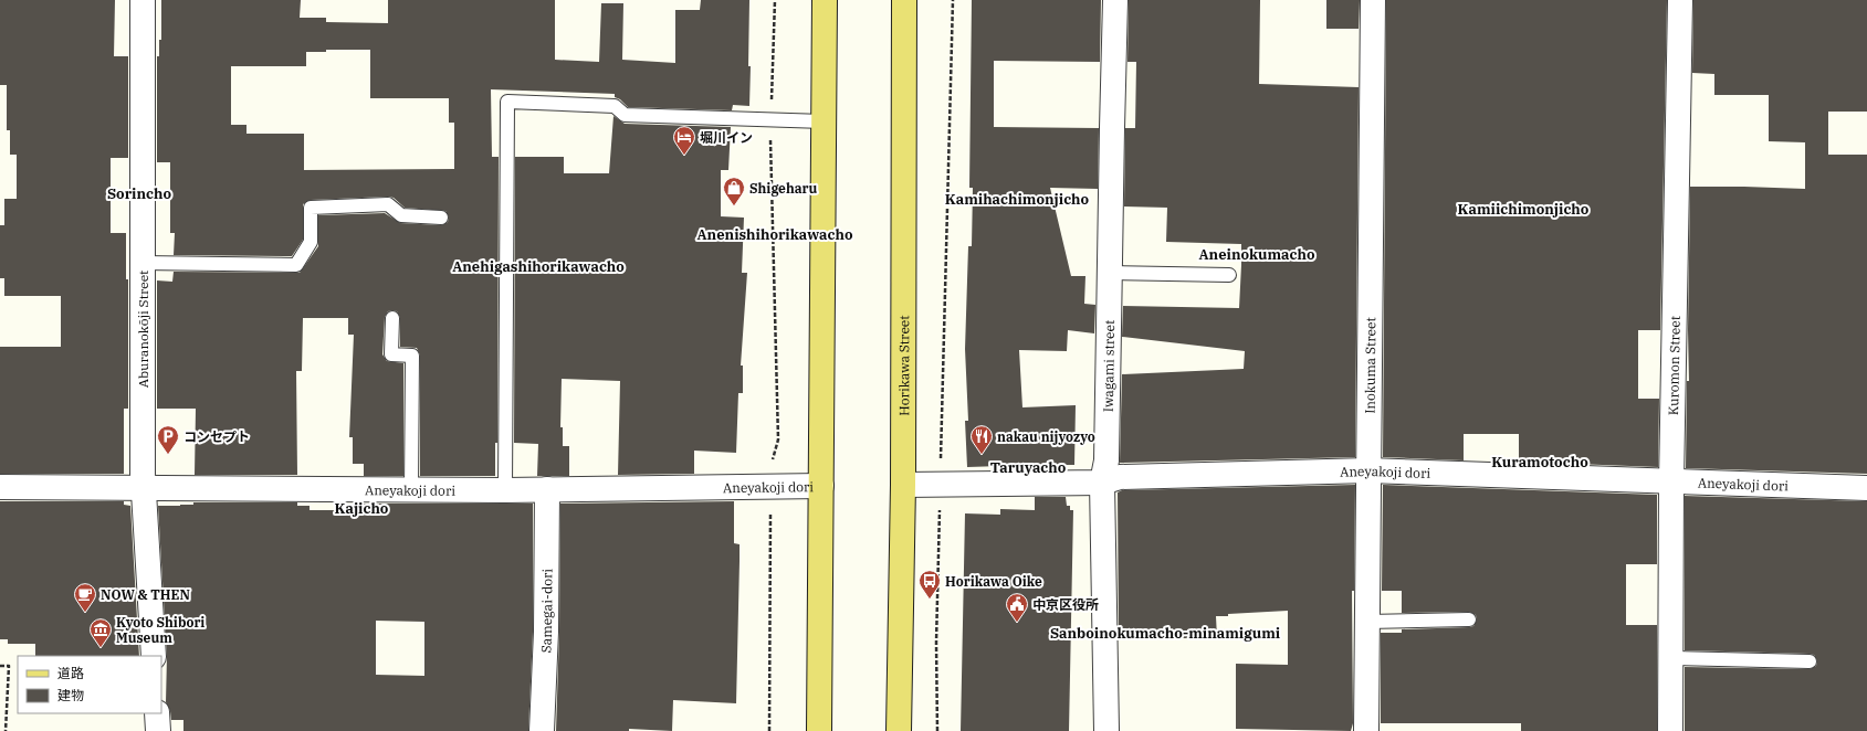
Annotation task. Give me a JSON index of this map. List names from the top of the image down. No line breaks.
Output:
{"streets":{"main road":["Horikawa Street"],"street":["Aburanokōji Street","Iwagami street","Inokuma Street","Kuromon Street","Aneyakoji dori","Samegai-dori"]},"crossings":[["Aburanokōji Street","Aneyakoji dori"],["Horikawa Street","Aneyakoji dori"],["Iwagami street","Aneyakoji dori"],["Inokuma Street","Aneyakoji dori"],["Kuromon Street","Aneyakoji dori"],["Aneyakoji dori","Samegai-dori"]],"districts":["Sorincho","Kamihachimonjicho","Kamiichimonjicho","Anenishihorikawacho","Aneinokumacho","Anehigashihorikawacho","Kuramotocho","Taruyacho","Kajicho","Sanboinokumacho-minamigumi"],"places":{"hotel":["堀川イン"],"shop":["Shigeharu"],"parking":["コンセプト"],"restaurant":["nakau nijyozyo"],"bus stop":["Horikawa Oike"],"cafe":["NOW & THEN"],"public building":["中京区役所"],"museum":["Kyoto Shibori Museum"]},"legend":["道路","建物"]}
